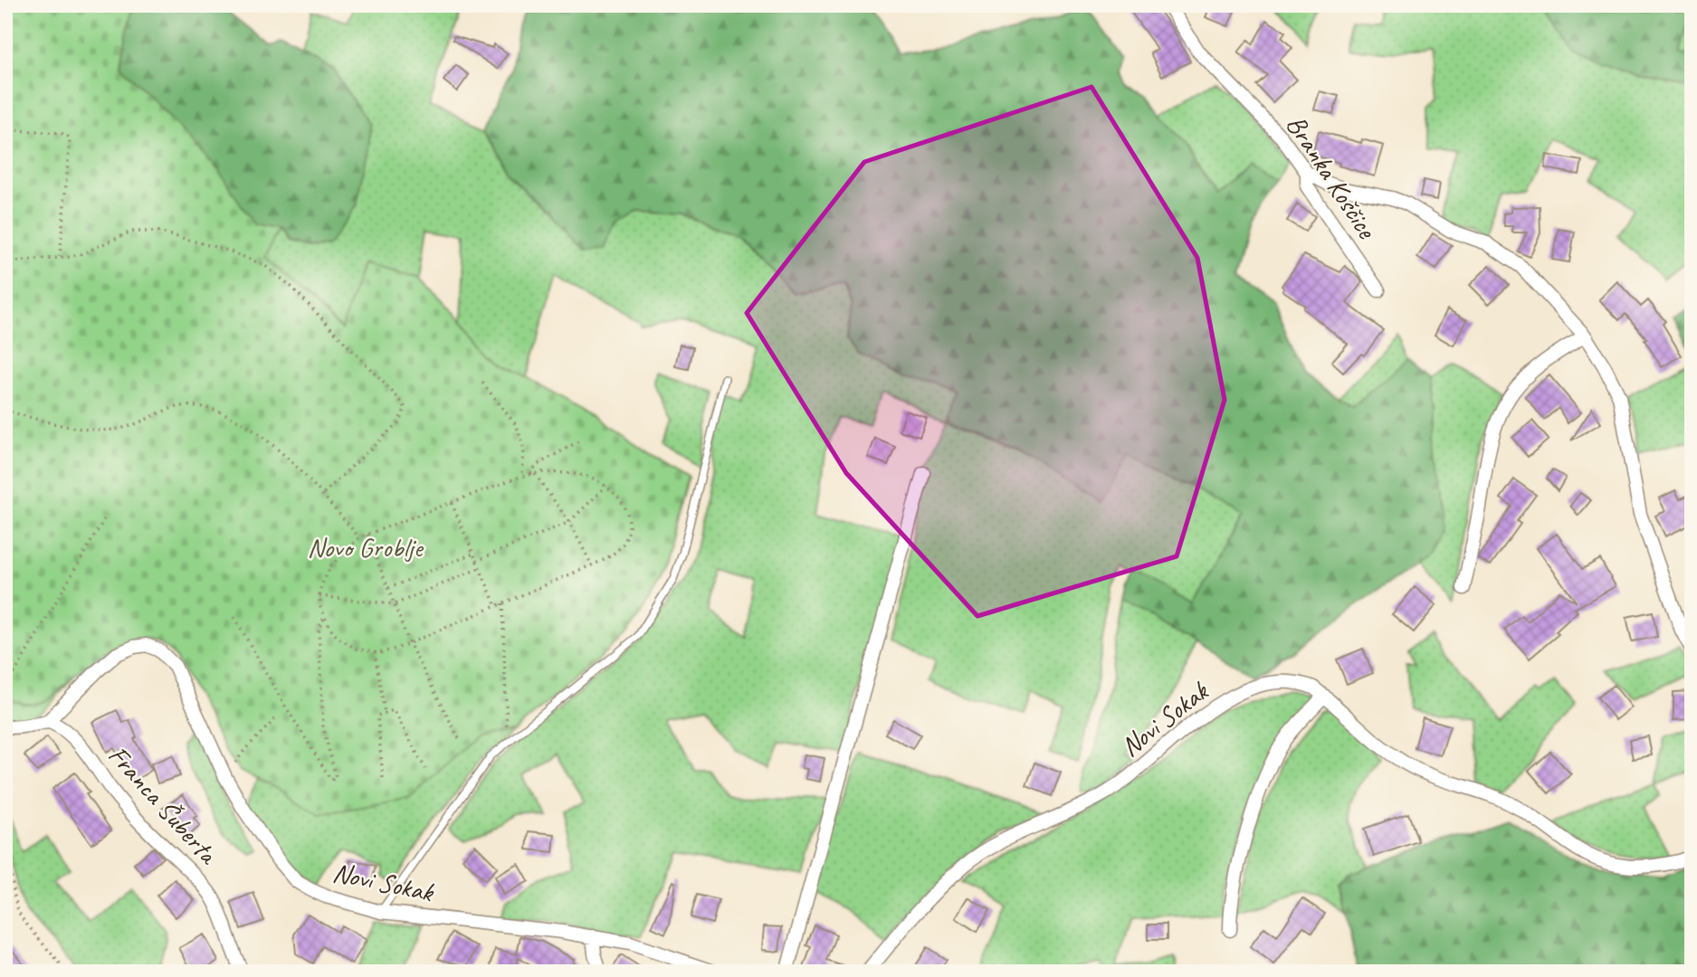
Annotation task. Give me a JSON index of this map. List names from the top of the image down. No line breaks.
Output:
{"streets":{"street":["Branka Koščice","Novi Sokak","Franca Šuberta"]},"crossings":[["Novi Sokak","Franca Šuberta"]],"parks":["Novo Groblje"]}
